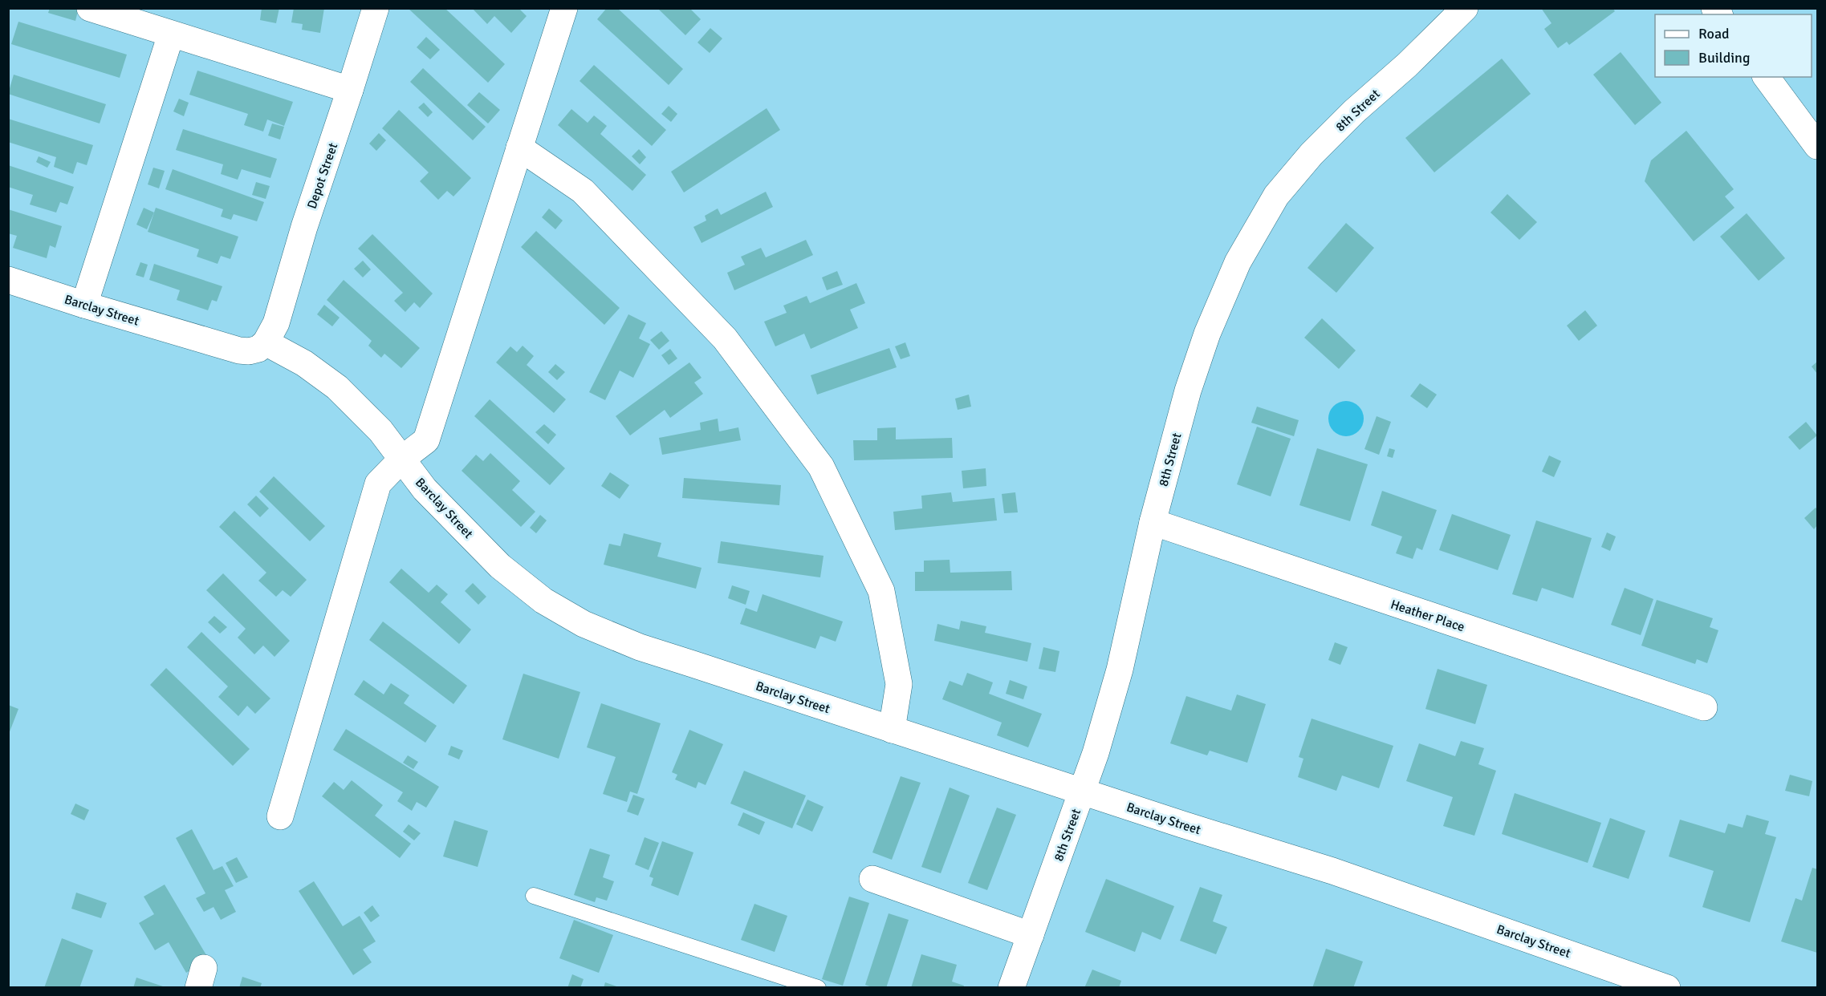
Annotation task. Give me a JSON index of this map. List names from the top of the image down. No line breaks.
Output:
{"streets":{"street":["8th Street","Depot Street","Barclay Street","Heather Place"]},"crossings":[["8th Street","Barclay Street"],["8th Street","Heather Place"],["Depot Street","Barclay Street"]],"legend":["Road","Building"]}
